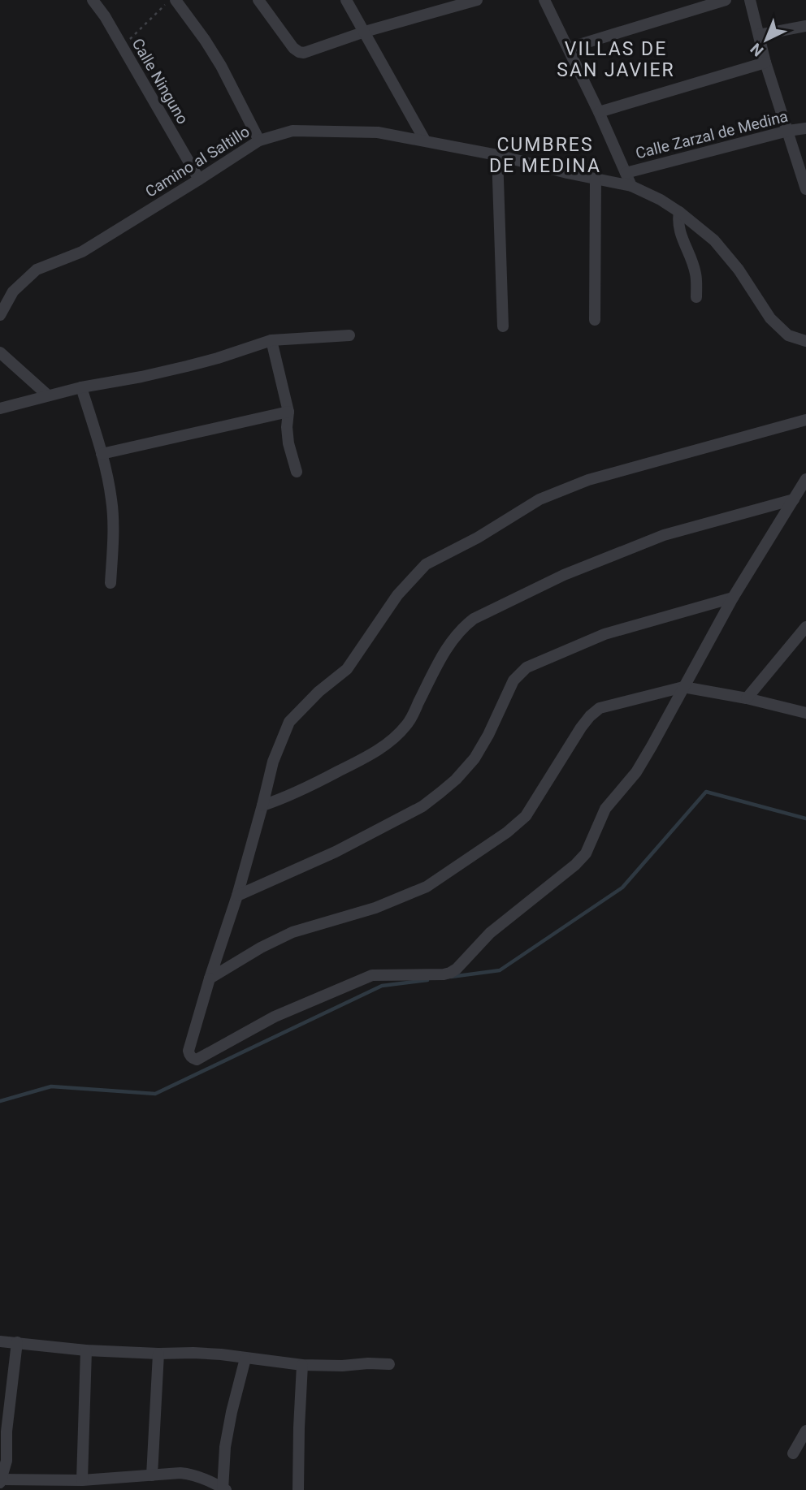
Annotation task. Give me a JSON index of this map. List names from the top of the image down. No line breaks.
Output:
{"streets":{"street":["Calle Ninguno","Calle Zarzal de Medina","Camino al Saltillo"]},"crossings":[["Calle Ninguno","Camino al Saltillo"]],"districts":["VILLAS DE SAN JAVIER","CUMBRES DE MEDINA"],"north":"bottom left"}
